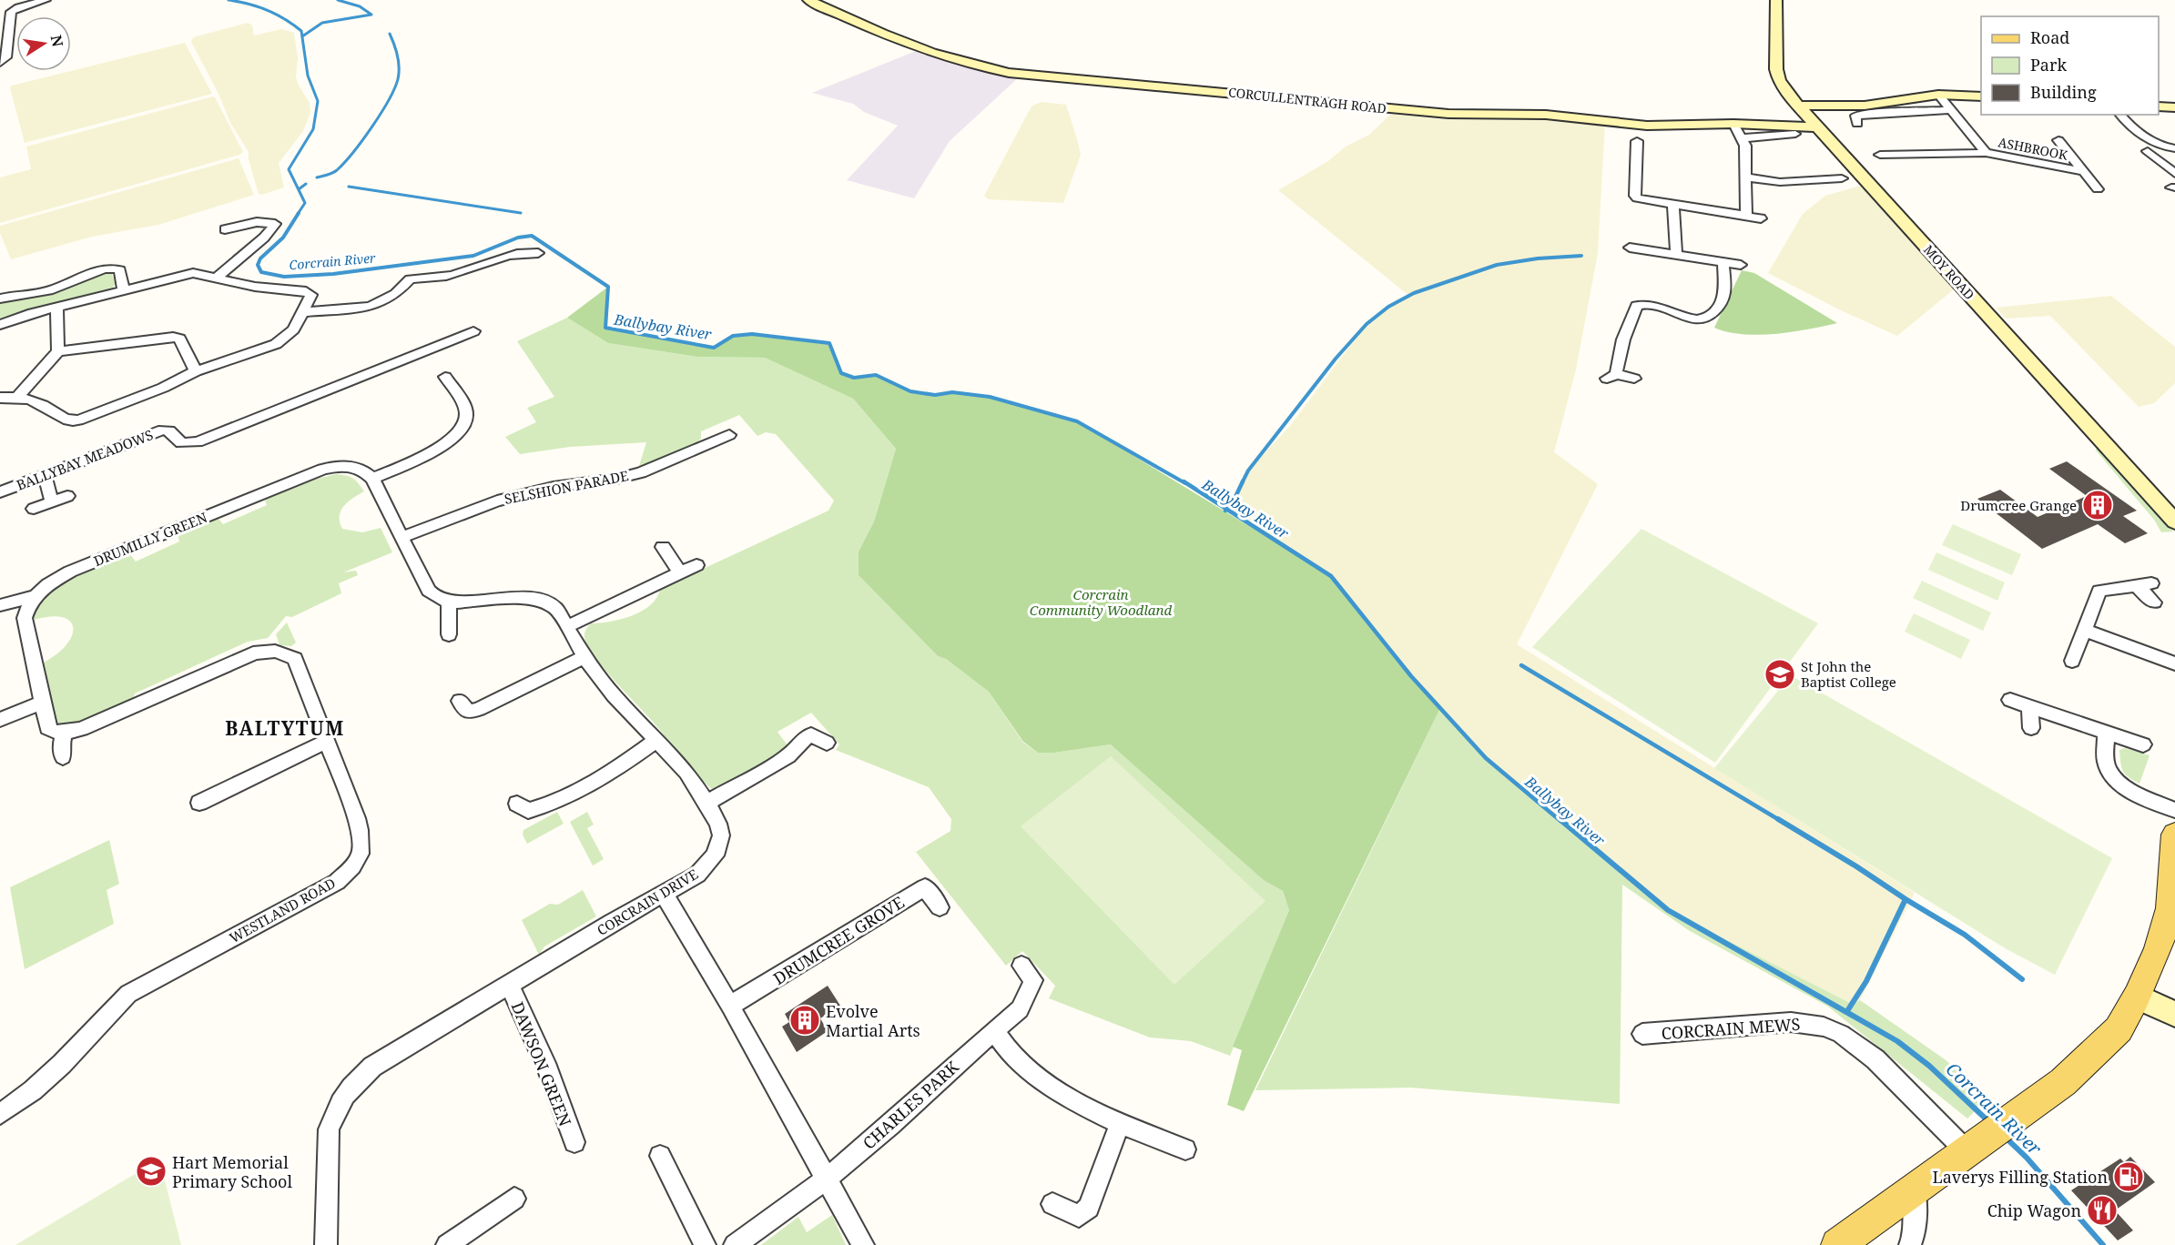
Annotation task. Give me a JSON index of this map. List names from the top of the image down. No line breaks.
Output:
{"streets":{"street":["CORCULLENTRAGH ROAD","ASHBROOK","MOY ROAD","BALLYBAY MEADOWS","SELSHION PARADE","DRUMILLY GREEN","CORCRAIN DRIVE","WESTLAND ROAD","DRUMCREE GROVE","CORCRAIN MEWS","DAWSON GREEN","CHARLES PARK"]},"crossings":[["CORCULLENTRAGH ROAD","MOY ROAD"],["CORCRAIN DRIVE","DAWSON GREEN"]],"districts":["BALTYTUM"],"water":["Corcrain River","Ballybay River"],"parks":["Corcrain Community Woodland"],"places":{"building":["Drumcree Grange","Evolve Martial Arts"],"school or university":["St John the Baptist College","Hart Memorial Primary School"],"fuel station":["Laverys Filling Station"],"restaurant":["Chip Wagon"]},"legend":["Road","Park","Building"],"north":"right"}
